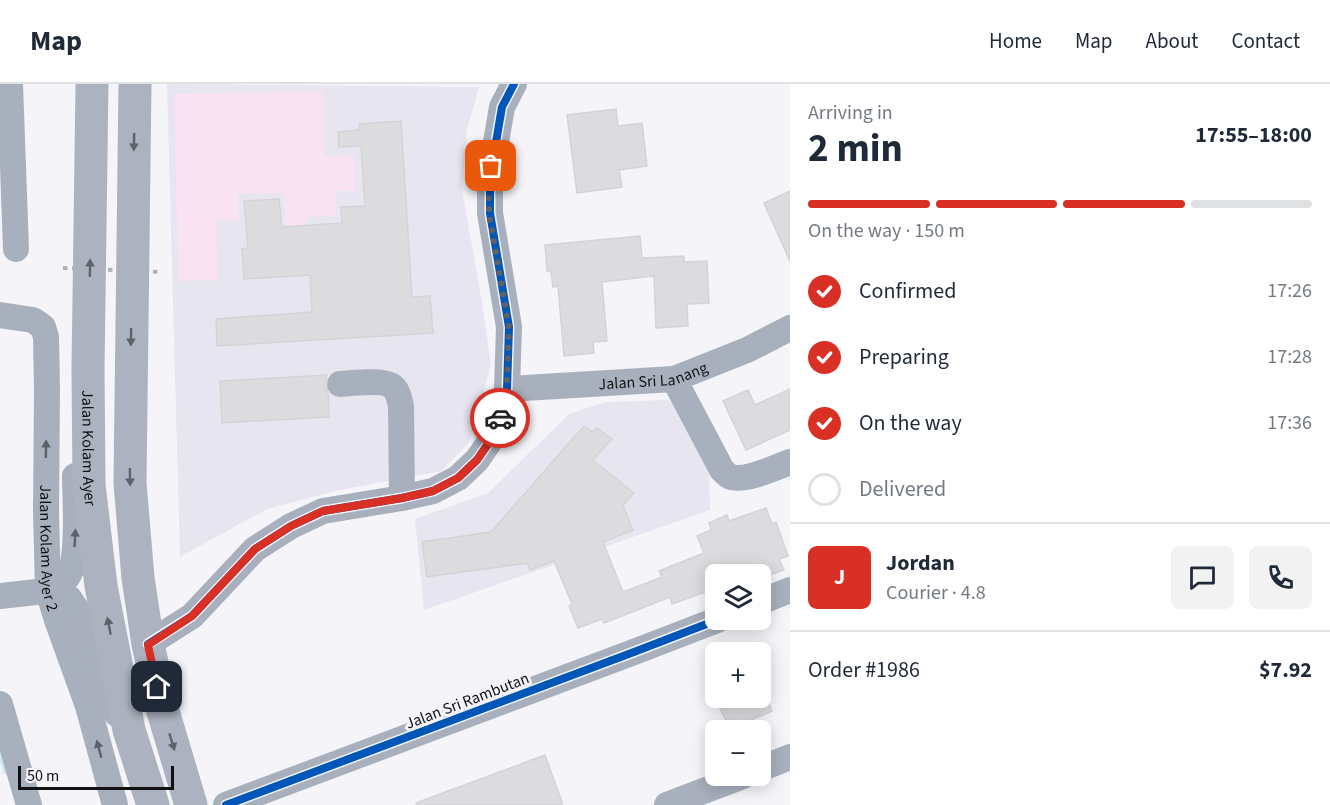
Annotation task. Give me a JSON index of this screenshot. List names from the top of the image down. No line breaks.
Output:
{"streets":{"main road":["Jalan Kolam Ayer"],"street":["Jalan Sri Lanang","Jalan Kolam Ayer 2","Jalan Sri Rambutan"]},"scale_bar":"50 m","page":{"header":"Map","nav":["Home","Map","About","Contact"],"heading":["2 min","Arriving in","17:55–18:00"],"panel":["Jordan","Courier · 4.8","Order #1986","$7.92"],"bar":"On the way · 150 m","list":[["Confirmed","17:26"],["Preparing","17:28"],["On the way","17:36"],"Delivered"],"round":"J","map_buttons":["+","−"],"scale":"50 m"}}
